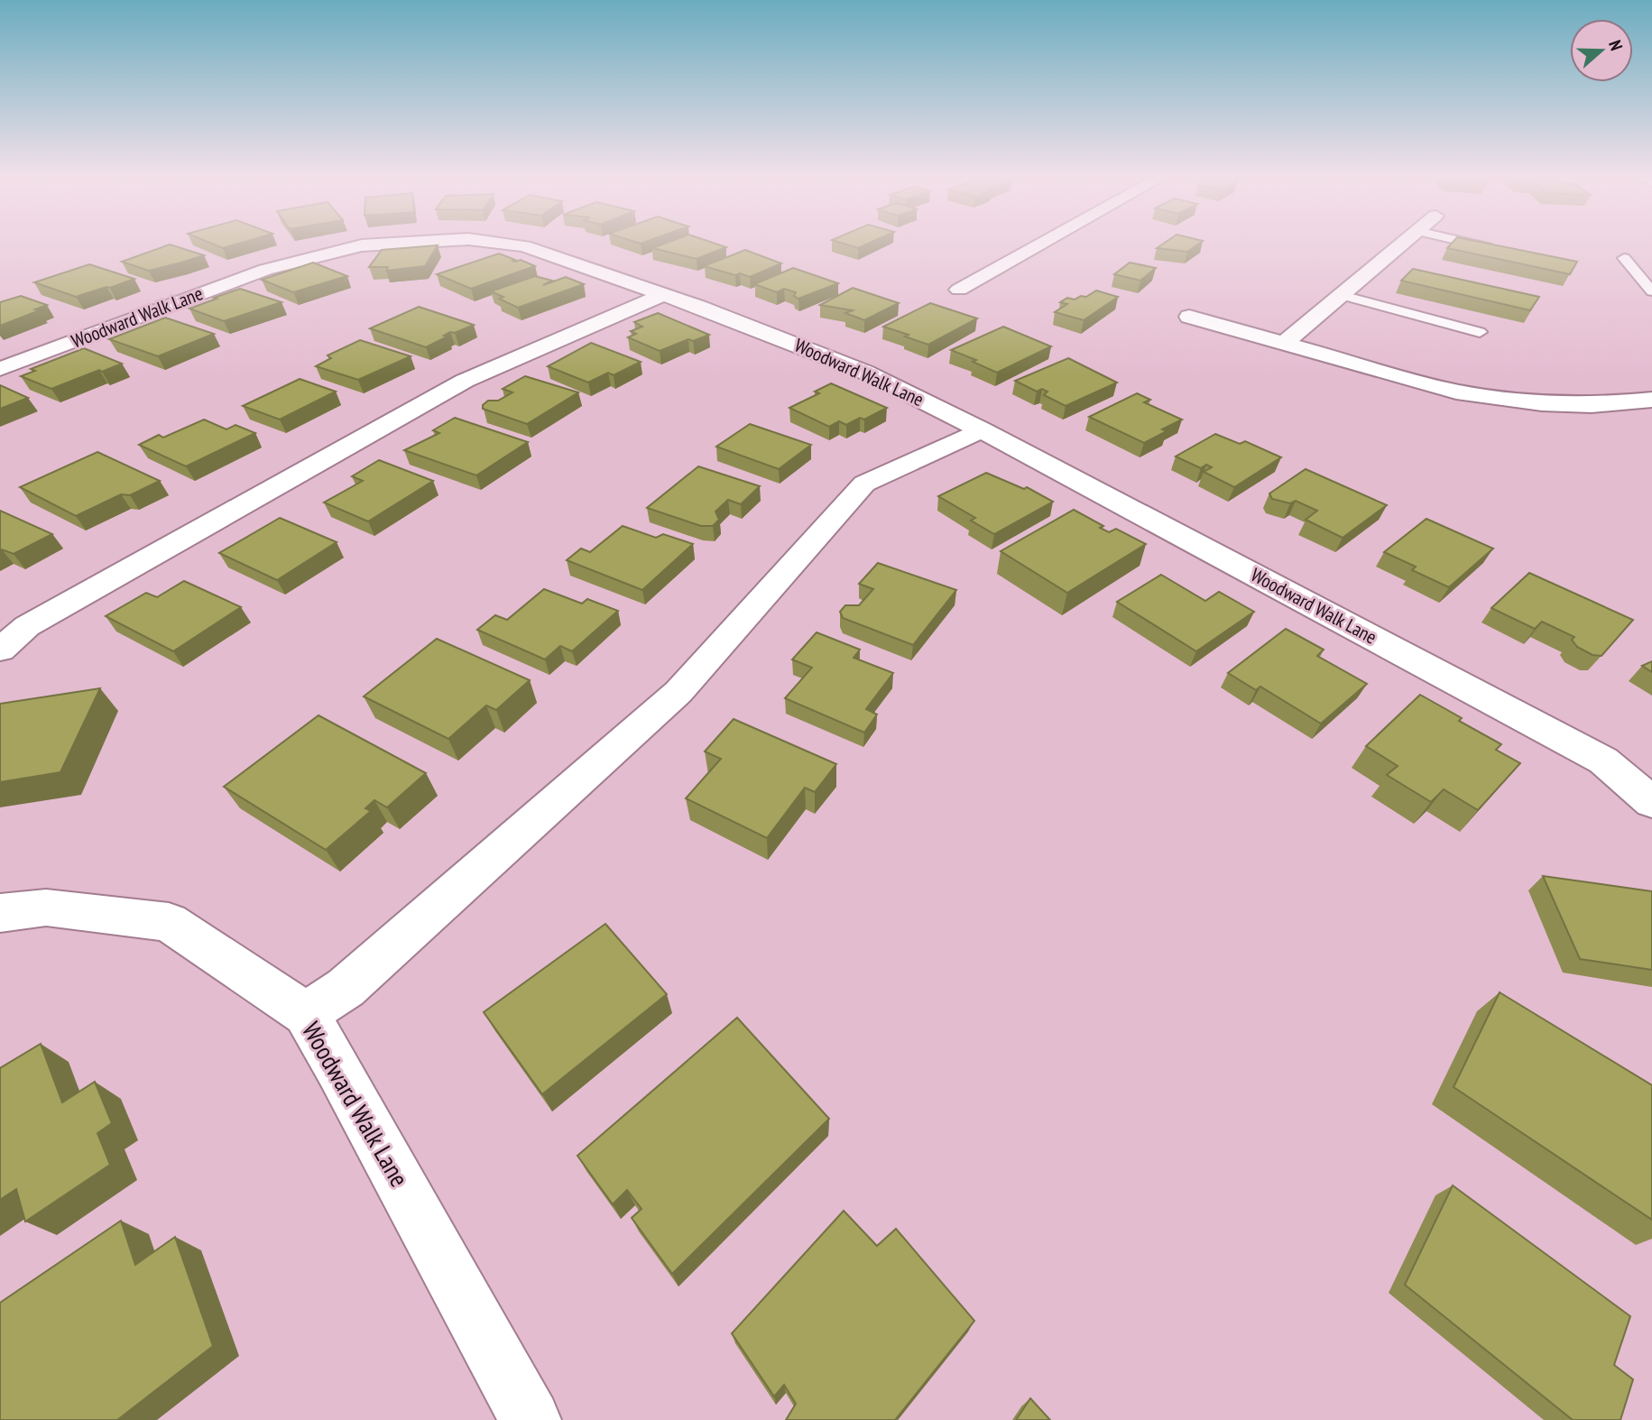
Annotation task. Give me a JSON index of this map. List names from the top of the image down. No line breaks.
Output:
{"streets":{"street":["Woodward Walk Lane"]},"north":"right"}
